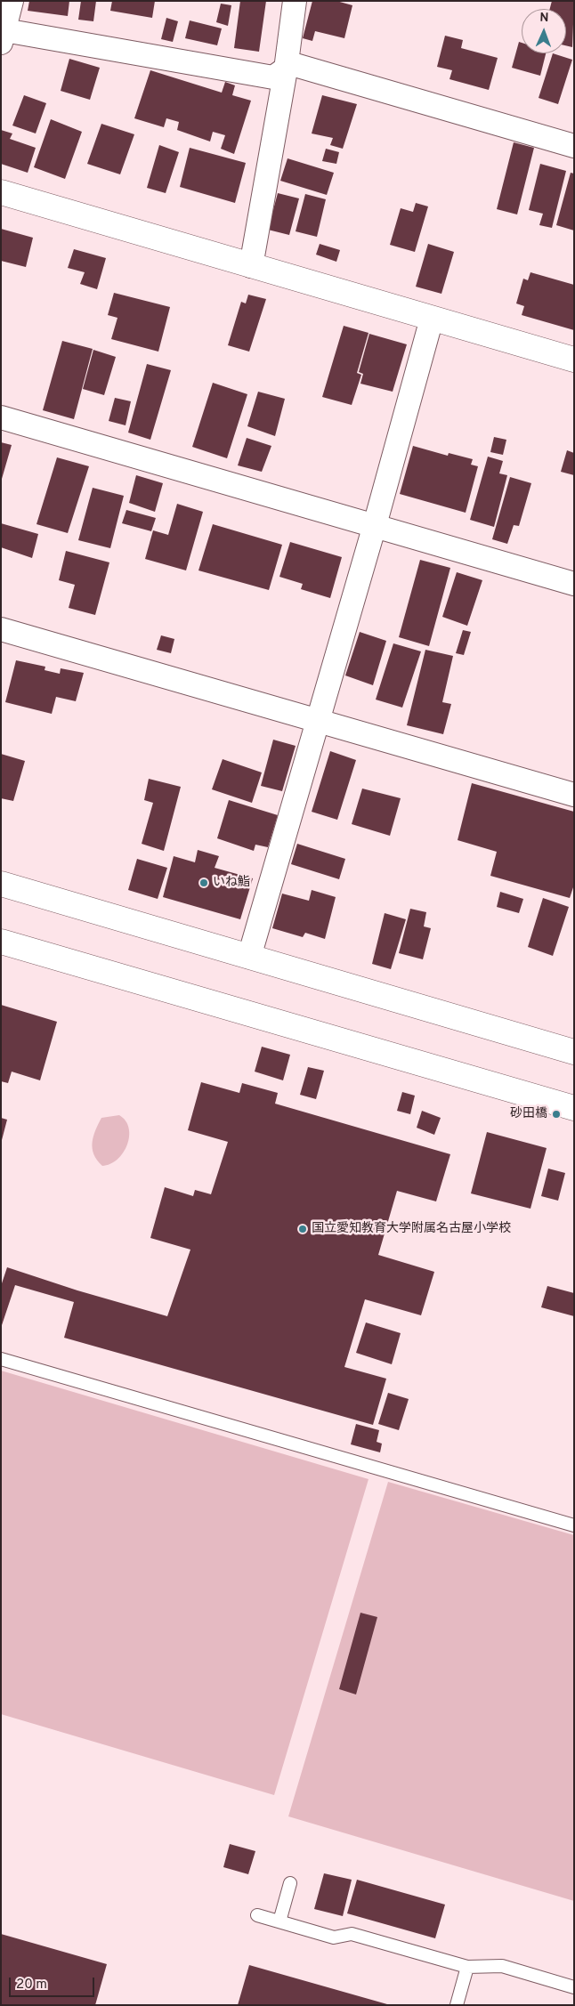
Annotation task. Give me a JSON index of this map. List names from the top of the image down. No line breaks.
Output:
{"places":["いね鮨","砂田橋","国立愛知教育大学附属名古屋小学校"],"scale_bar":"20 m","north":"top"}
